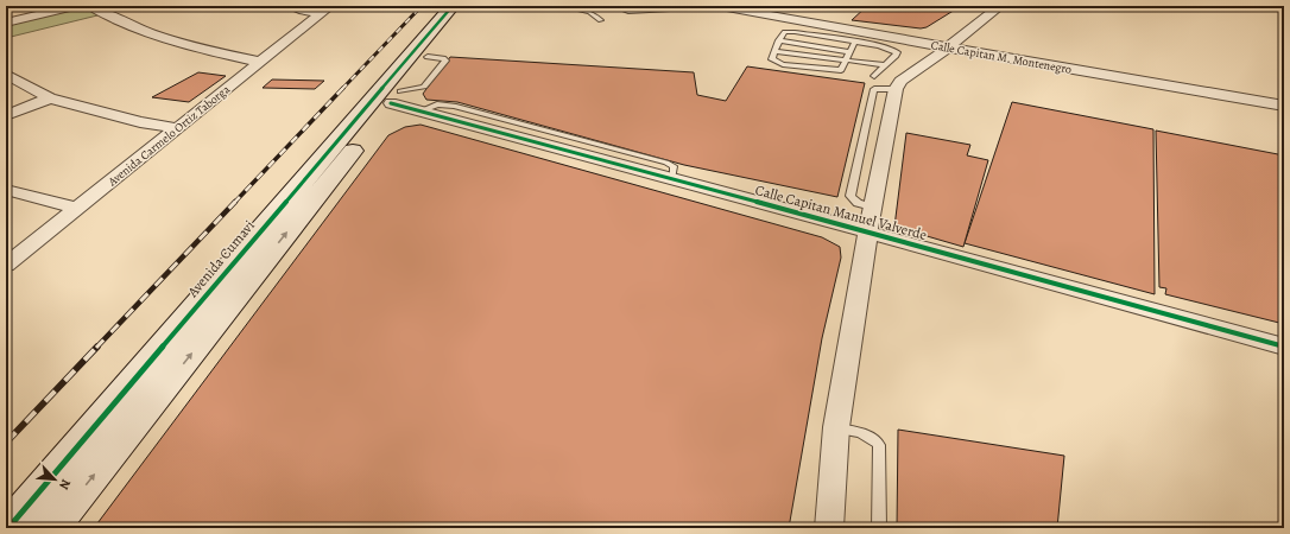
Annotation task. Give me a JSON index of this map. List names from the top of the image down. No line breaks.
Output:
{"streets":{"street":["Calle Capitan M. Montenegro","Avenida Carmelo Ortiz Taborga","Calle Capitan Manuel Valverde","Avenida Cumavi"]},"crossings":[["Calle Capitan Manuel Valverde","Avenida Cumavi"]],"north":"bottom right"}
